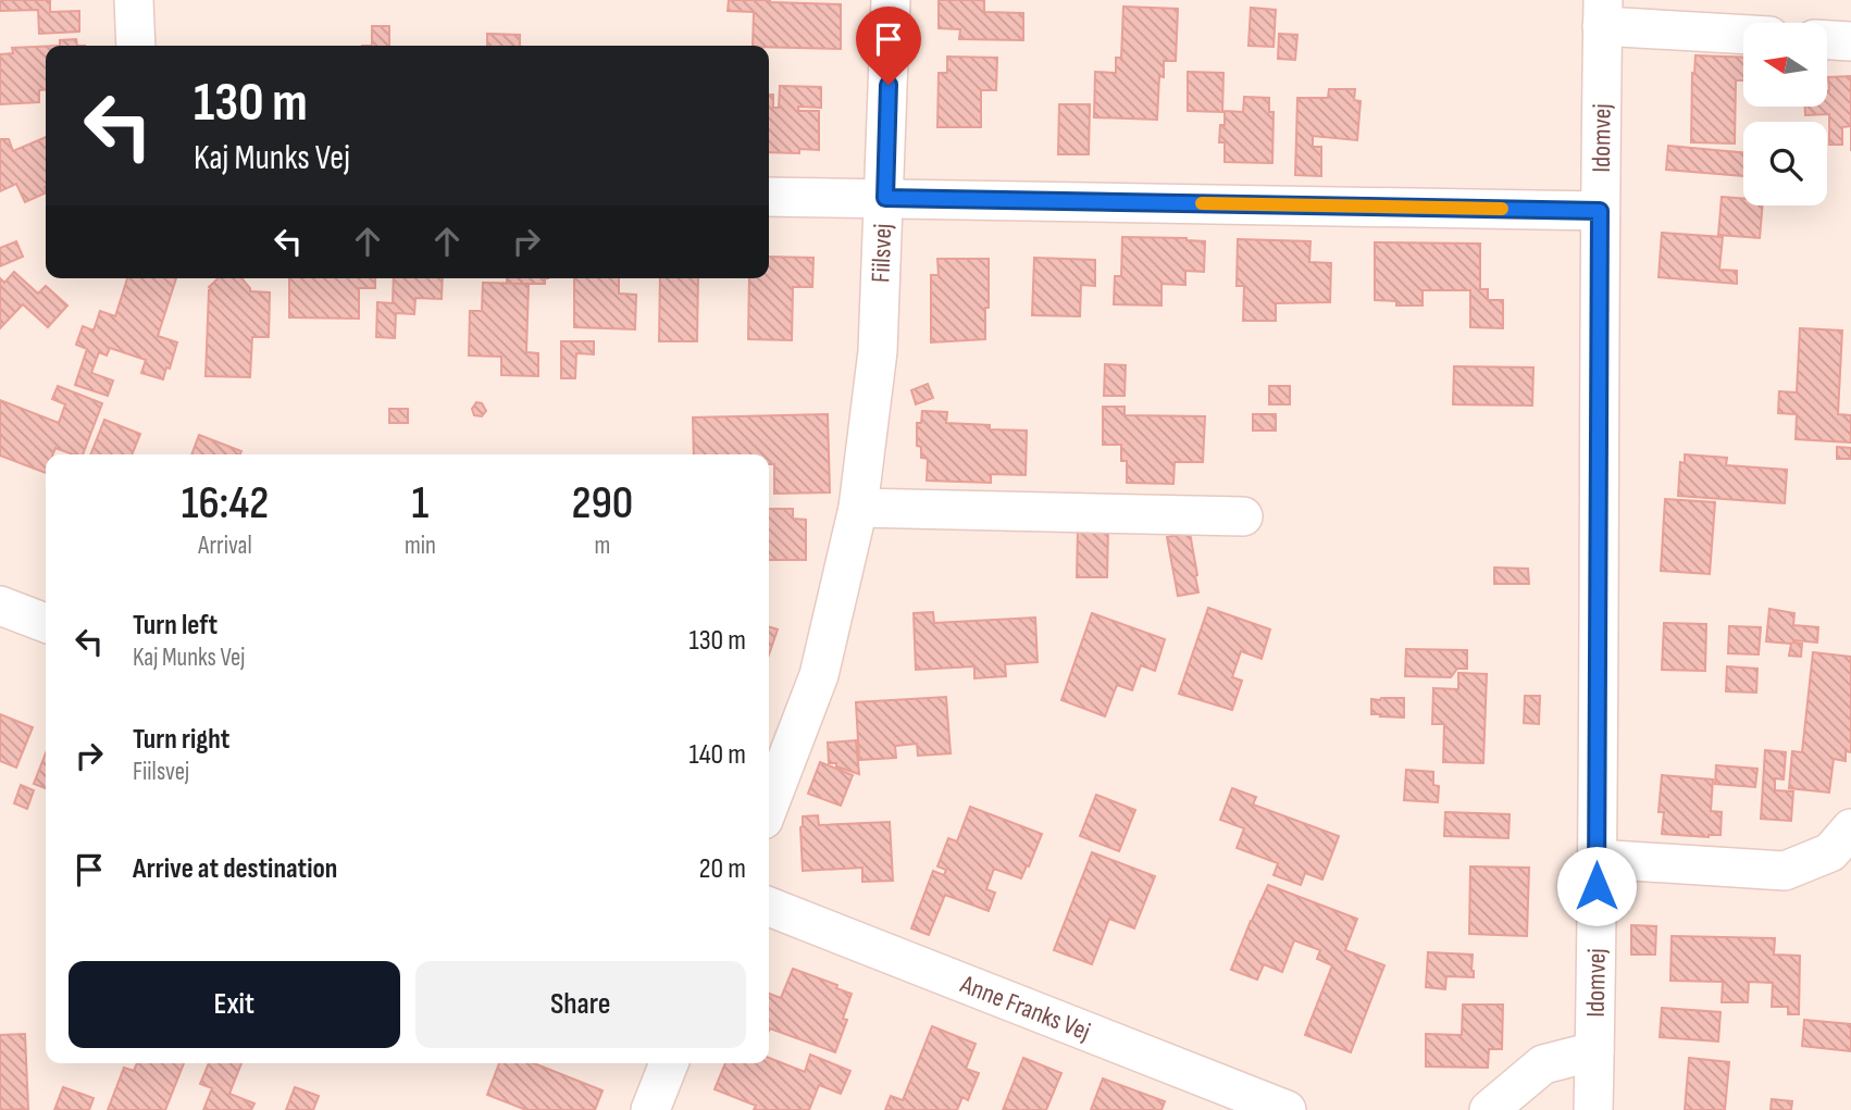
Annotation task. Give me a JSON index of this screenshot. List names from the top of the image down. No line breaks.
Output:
{"streets":{"street":["Idomvej","Fiilsvej","Anne Franks Vej"]},"north":"left","page":{"turn":["130 m","Kaj Munks Vej"],"eta":["16:42","Arrival","1","min","290","m"],"list":[{"name":"Turn left","note":"Kaj Munks Vej","value":"130 m"},{"name":"Turn right","note":"Fiilsvej","value":"140 m"},{"name":"Arrive at destination","value":"20 m"}],"buttons":["Exit","Share"]}}
